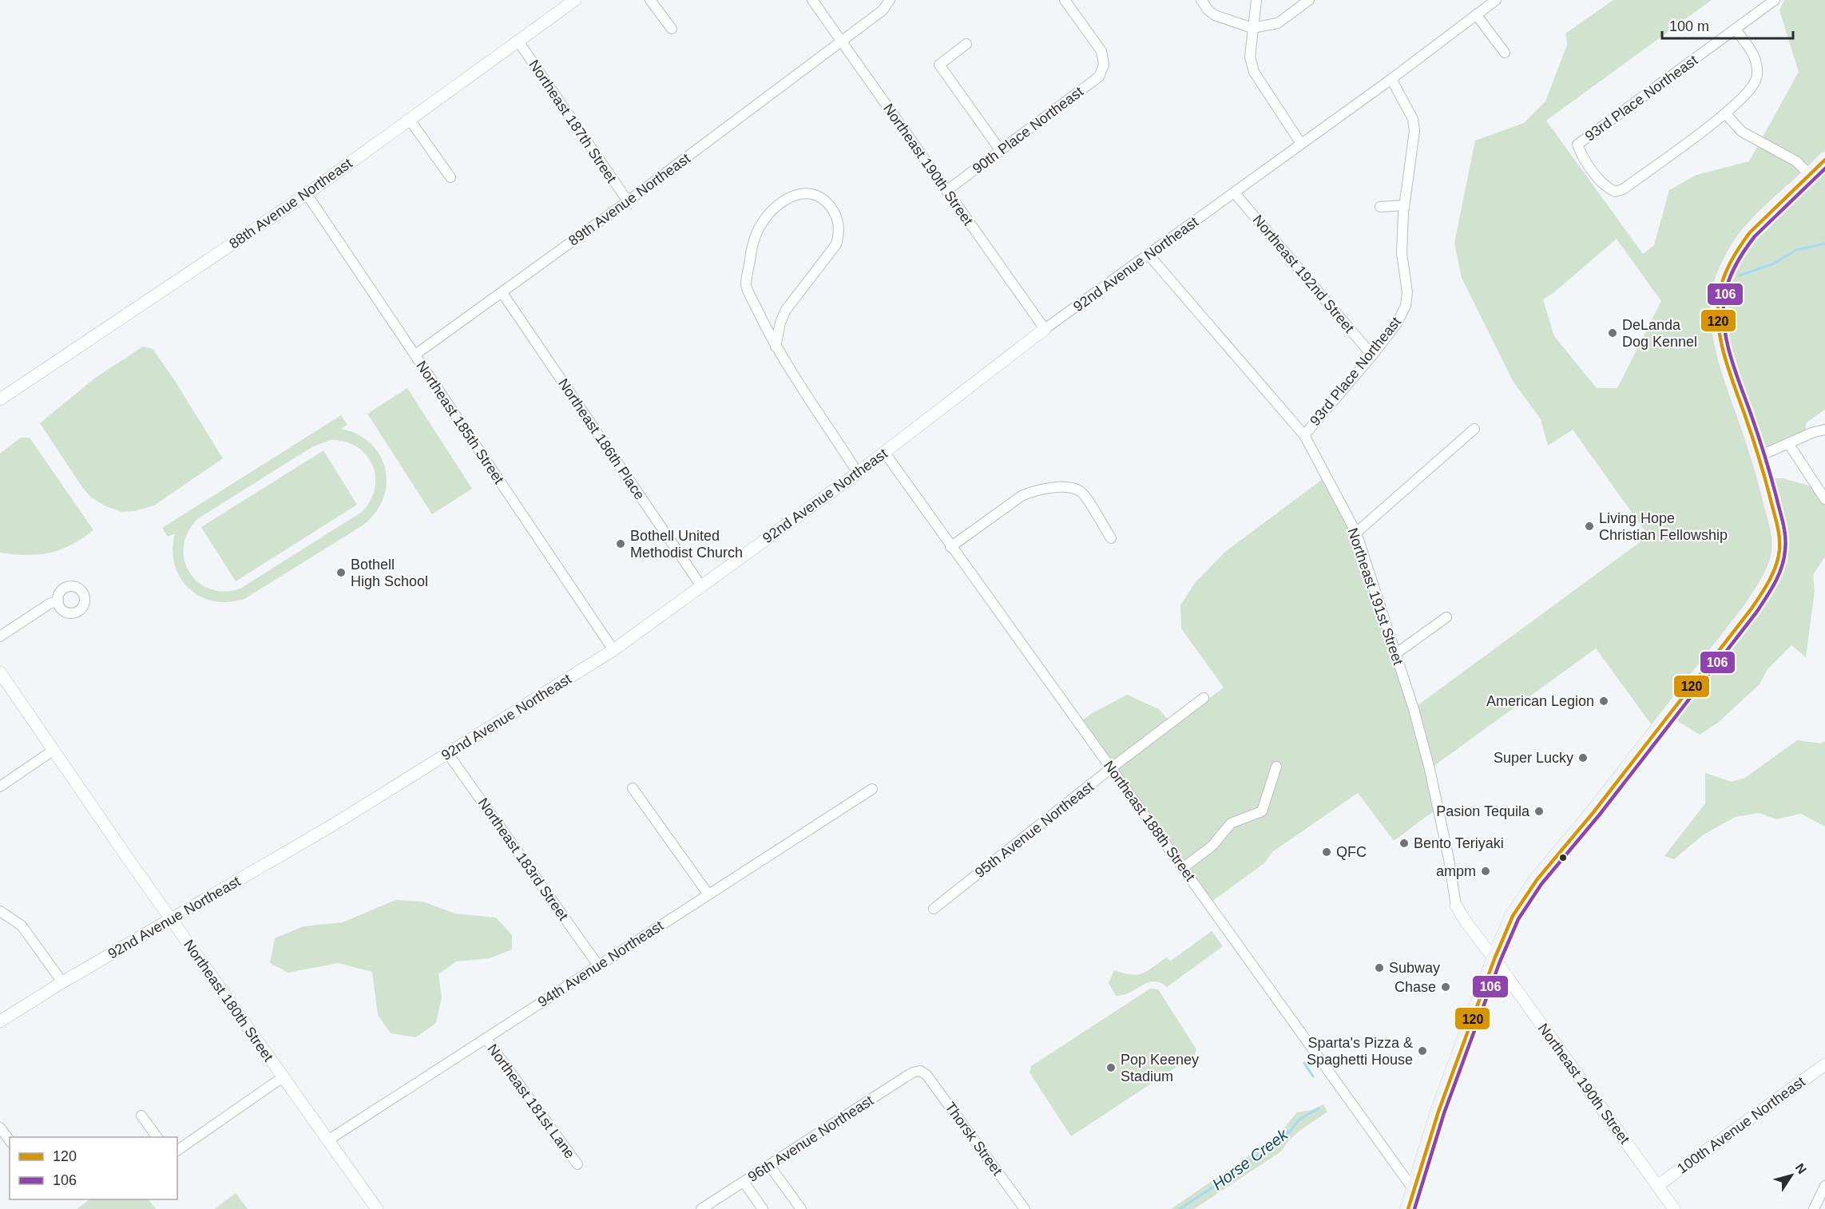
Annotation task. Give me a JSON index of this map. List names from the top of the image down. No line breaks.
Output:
{"streets":{"street":["93rd Place Northeast","Northeast 187th Street","90th Place Northeast","Northeast 190th Street","89th Avenue Northeast","88th Avenue Northeast","92nd Avenue Northeast","Northeast 192nd Street","Northeast 185th Street","Northeast 186th Place","Northeast 191st Street","Northeast 188th Street","95th Avenue Northeast","Northeast 183rd Street","94th Avenue Northeast","Northeast 180th Street","Northeast 181st Lane","100th Avenue Northeast","96th Avenue Northeast","Thorsk Street"]},"crossings":[["93rd Place Northeast","Northeast 192nd Street"],["93rd Place Northeast","Northeast 191st Street"],["Northeast 187th Street","89th Avenue Northeast"],["Northeast 187th Street","88th Avenue Northeast"],["90th Place Northeast","Northeast 190th Street"],["Northeast 190th Street","89th Avenue Northeast"],["Northeast 190th Street","92nd Avenue Northeast"],["Northeast 190th Street","Northeast 191st Street"],["Northeast 190th Street","100th Avenue Northeast"],["89th Avenue Northeast","Northeast 185th Street"],["89th Avenue Northeast","Northeast 186th Place"],["88th Avenue Northeast","Northeast 185th Street"],["92nd Avenue Northeast","Northeast 192nd Street"],["92nd Avenue Northeast","Northeast 185th Street"],["92nd Avenue Northeast","Northeast 186th Place"],["92nd Avenue Northeast","Northeast 191st Street"],["92nd Avenue Northeast","Northeast 188th Street"],["92nd Avenue Northeast","Northeast 183rd Street"],["92nd Avenue Northeast","Northeast 180th Street"],["Northeast 188th Street","95th Avenue Northeast"],["Northeast 183rd Street","94th Avenue Northeast"],["94th Avenue Northeast","Northeast 180th Street"],["94th Avenue Northeast","Northeast 181st Lane"],["96th Avenue Northeast","Thorsk Street"]],"water":["Horse Creek"],"places":["DeLanda Dog Kennel","Living Hope Christian Fellowship","Bothell United Methodist Church","Bothell High School","American Legion","Super Lucky","Pasion Tequila","Bento Teriyaki","QFC","ampm","Subway","Chase","Sparta's Pizza & Spaghetti House","Pop Keeney Stadium"],"lines":["transit line 120","transit line 106"],"legend":["120","106"],"scale_bar":"100 m","north":"top right"}
